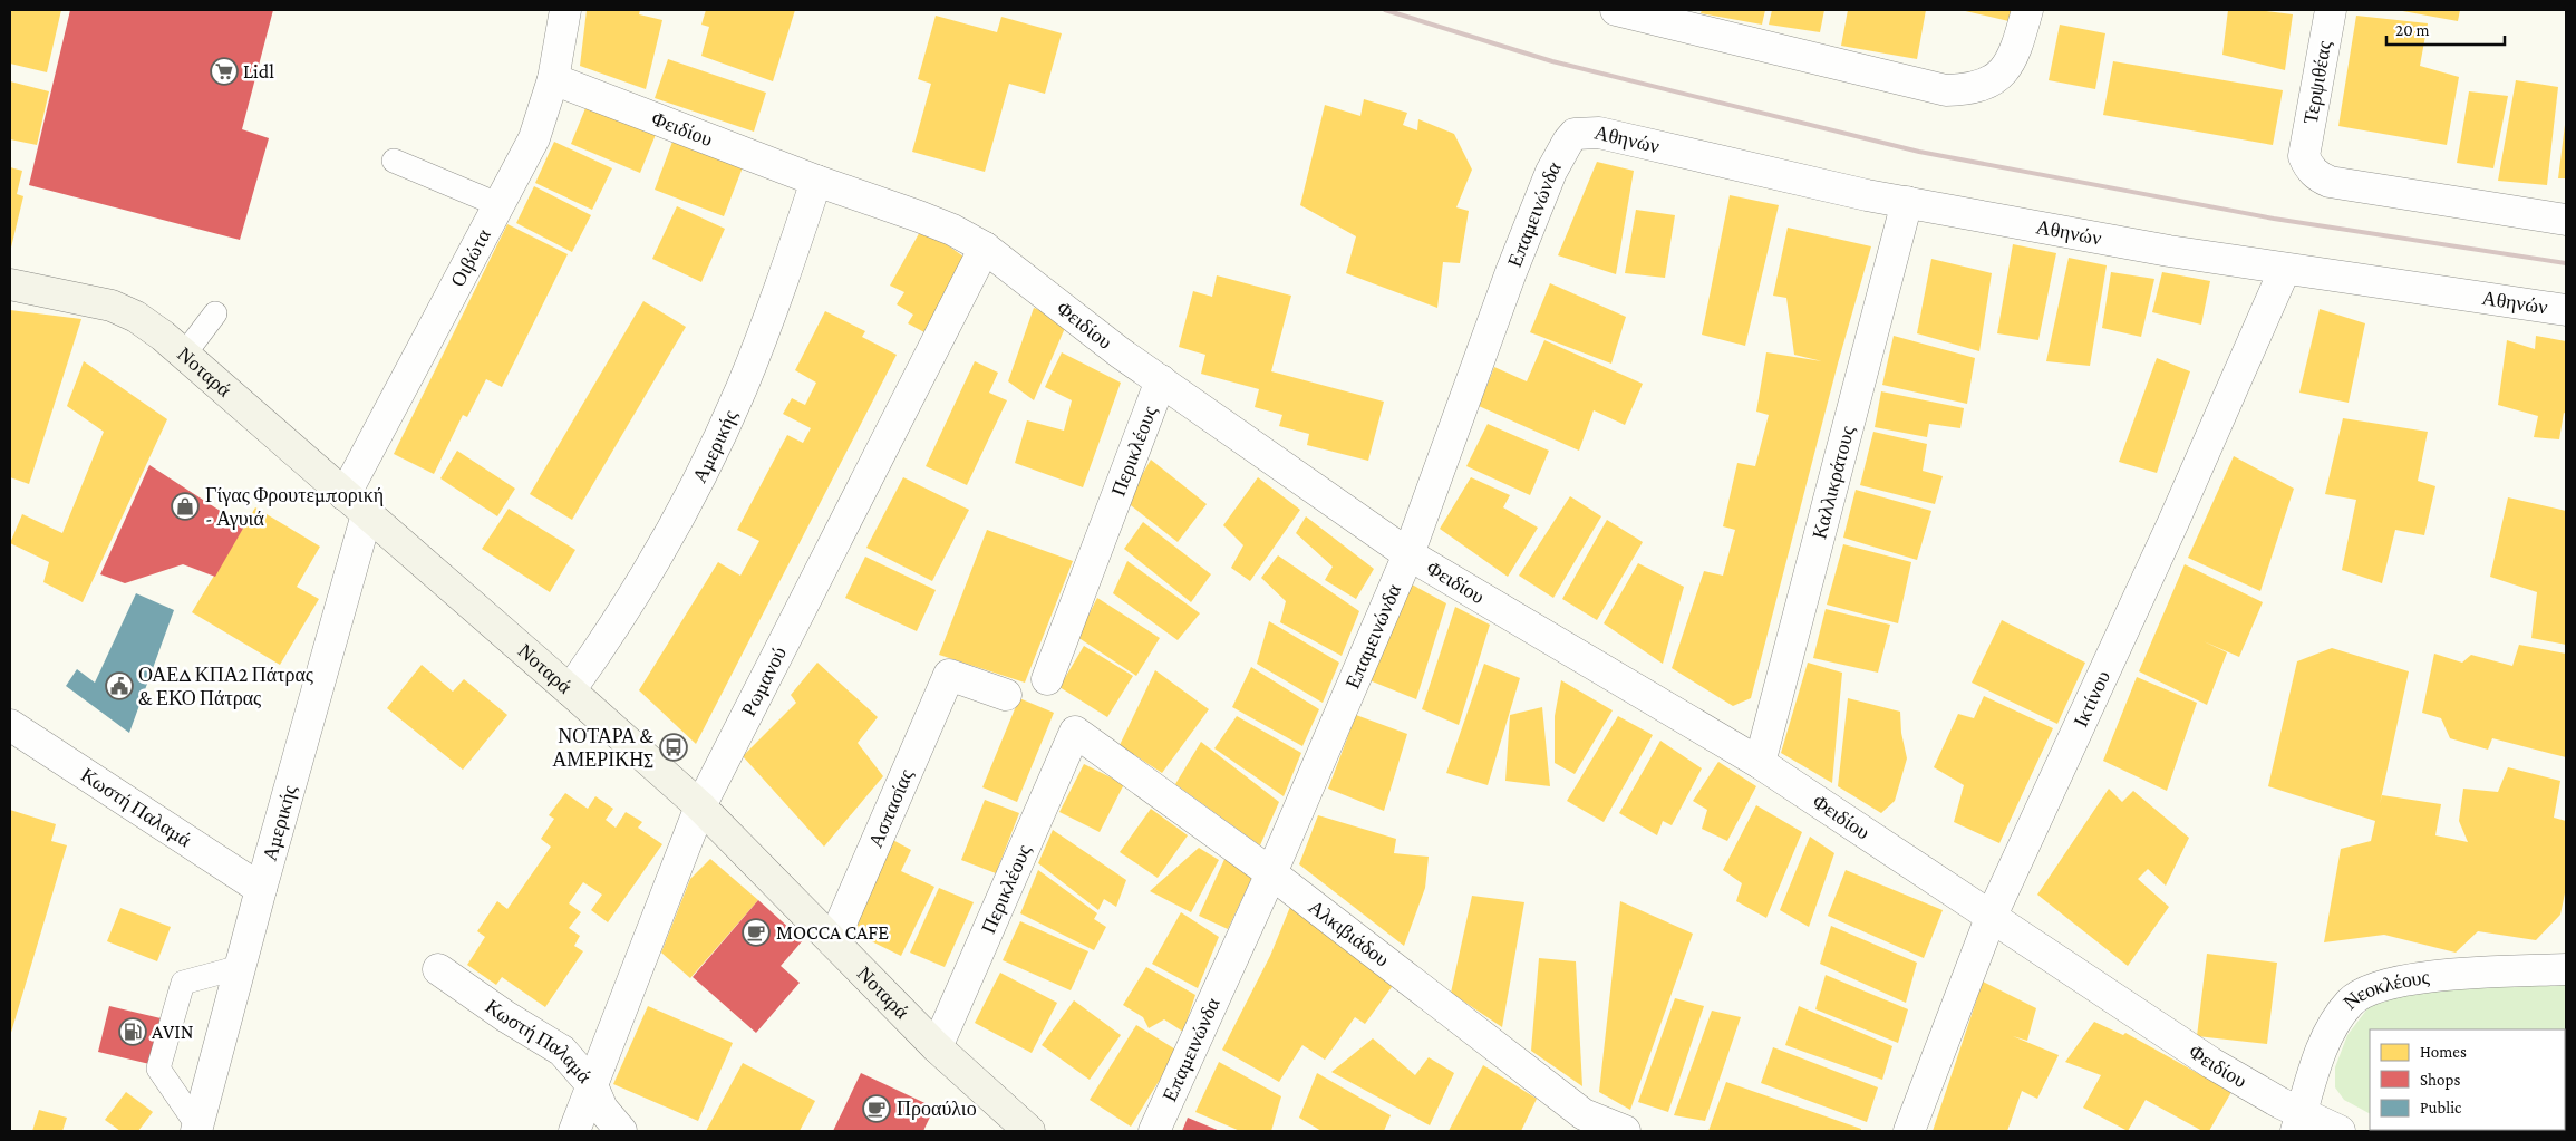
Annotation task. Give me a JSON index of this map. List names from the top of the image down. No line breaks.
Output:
{"streets":{"main road":["Νοταρά"],"street":["Τερψιθέας","Φειδίου","Αθηνών","Επαμεινώνδα","Οιβώτα","Αμερικής","Περικλέους","Καλλικράτους","Ρωμανού","Ικτίνου","Κωστή Παλαμά","Ασπασίας","Αλκιβιάδου","Νεοκλέους"]},"crossings":[["Φειδίου","Επαμεινώνδα"],["Φειδίου","Οιβώτα"],["Φειδίου","Αμερικής"],["Φειδίου","Περικλέους"],["Φειδίου","Καλλικράτους"],["Φειδίου","Ρωμανού"],["Φειδίου","Ικτίνου"],["Φειδίου","Νεοκλέους"],["Αθηνών","Επαμεινώνδα"],["Αθηνών","Καλλικράτους"],["Αθηνών","Ικτίνου"],["Επαμεινώνδα","Αλκιβιάδου"],["Οιβώτα","Νοταρά"],["Νοταρά","Αμερικής"],["Νοταρά","Περικλέους"],["Νοταρά","Ρωμανού"],["Νοταρά","Ασπασίας"],["Αμερικής","Κωστή Παλαμά"],["Περικλέους","Αλκιβιάδου"],["Ρωμανού","Κωστή Παλαμά"]],"places":{"supermarket":["Lidl"],"shop":["Γίγας Φρουτεμπορική - Αγυιά"],"public building":["ΟΑΕΔ ΚΠΑ2 Πάτρας & ΕΚΟ Πάτρας"],"bus stop":["ΝΟΤΑΡΑ & ΑΜΕΡΙΚΗΣ"],"cafe":["MOCCA CAFE","Προαύλιο"],"fuel station":["AVIN"]},"legend":["Homes","Shops","Public"],"scale_bar":"20 m"}
